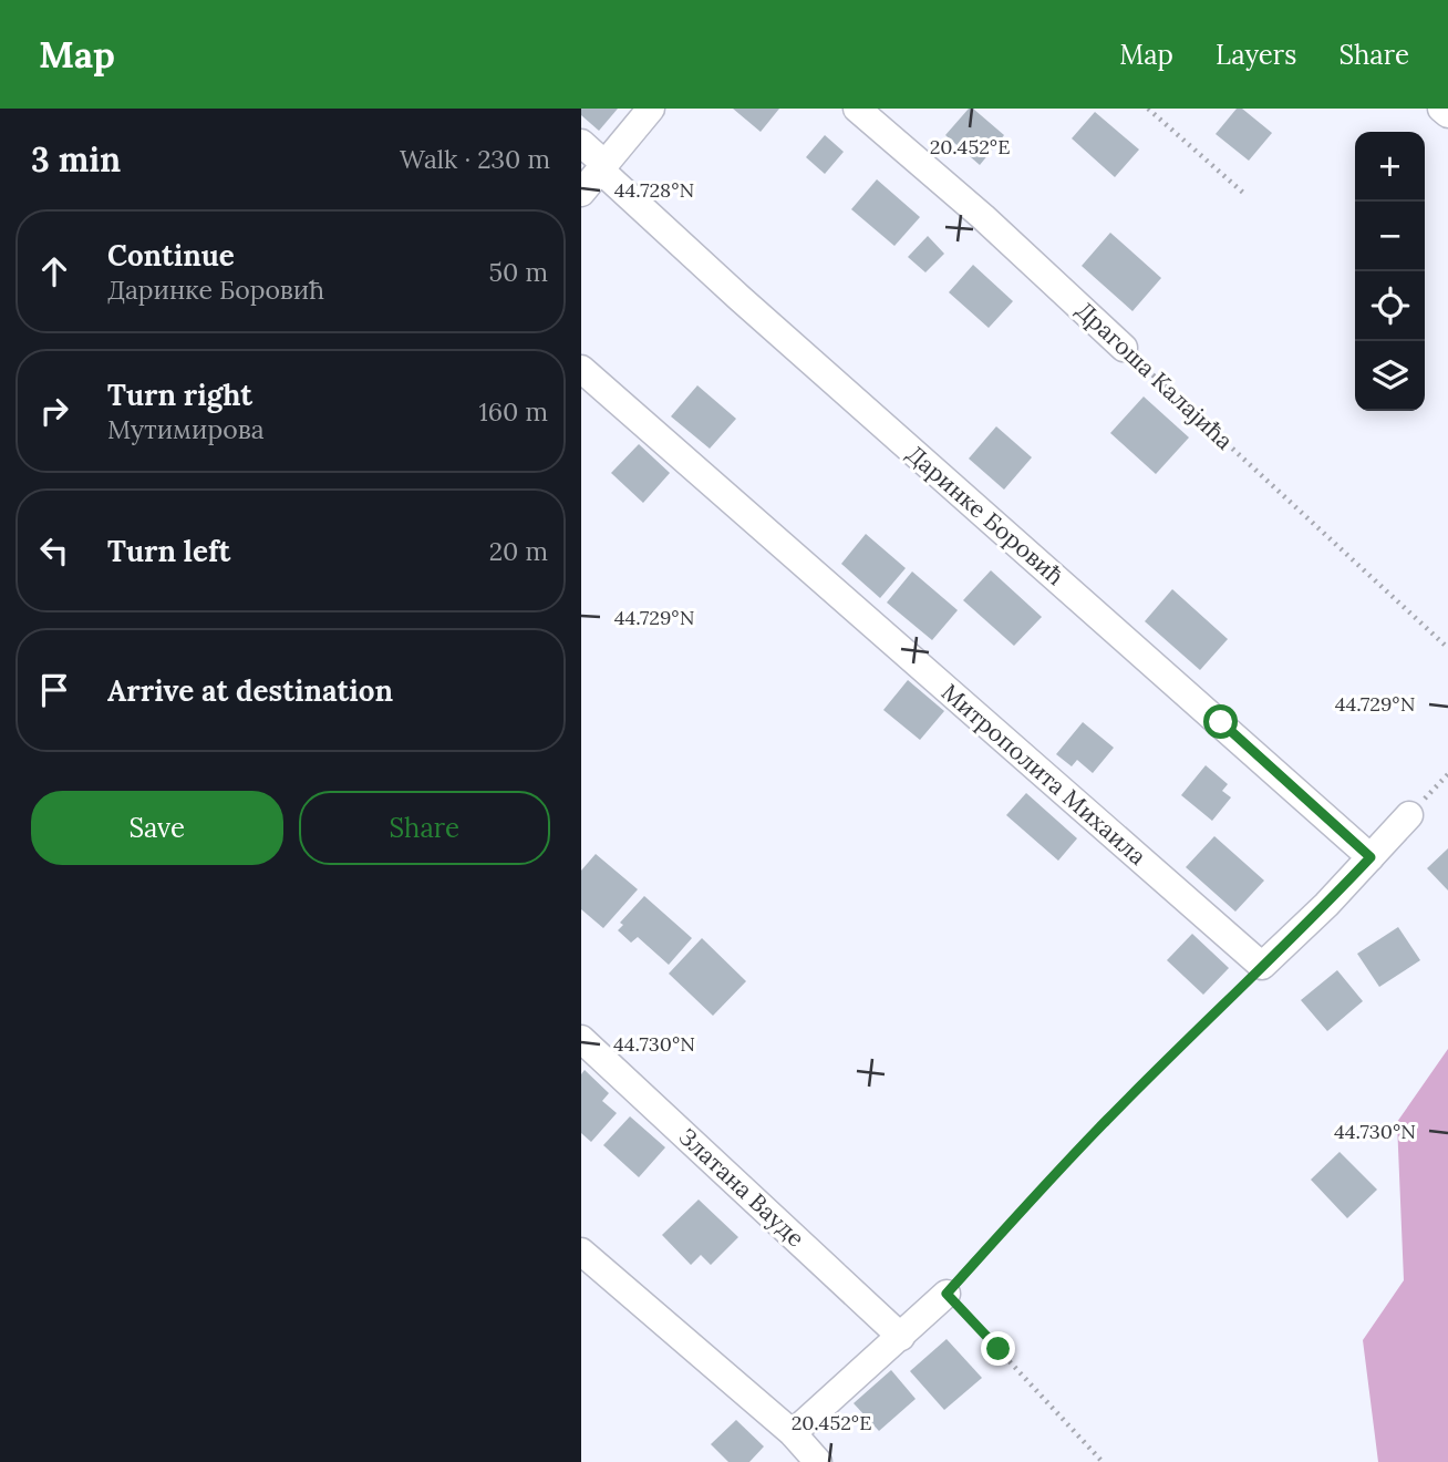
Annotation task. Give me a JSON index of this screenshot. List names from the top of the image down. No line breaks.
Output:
{"streets":{"street":["Драгоша Калајића","Даринке Боровић","Митрополита Михаила","Златана Вауде"]},"page":{"header":"Map","nav":["Map","Layers","Share"],"heading":["3 min","Walk · 230 m"],"map_buttons":["+","−"],"list":[["Continue","Даринке Боровић","50 m"],["Turn right","Мутимирова","160 m"],["Turn left","20 m"],"Arrive at destination"],"buttons":["Save","Share"]},"coordinates":["20.452°E","44.728°N","44.729°N","44.730°N"]}
